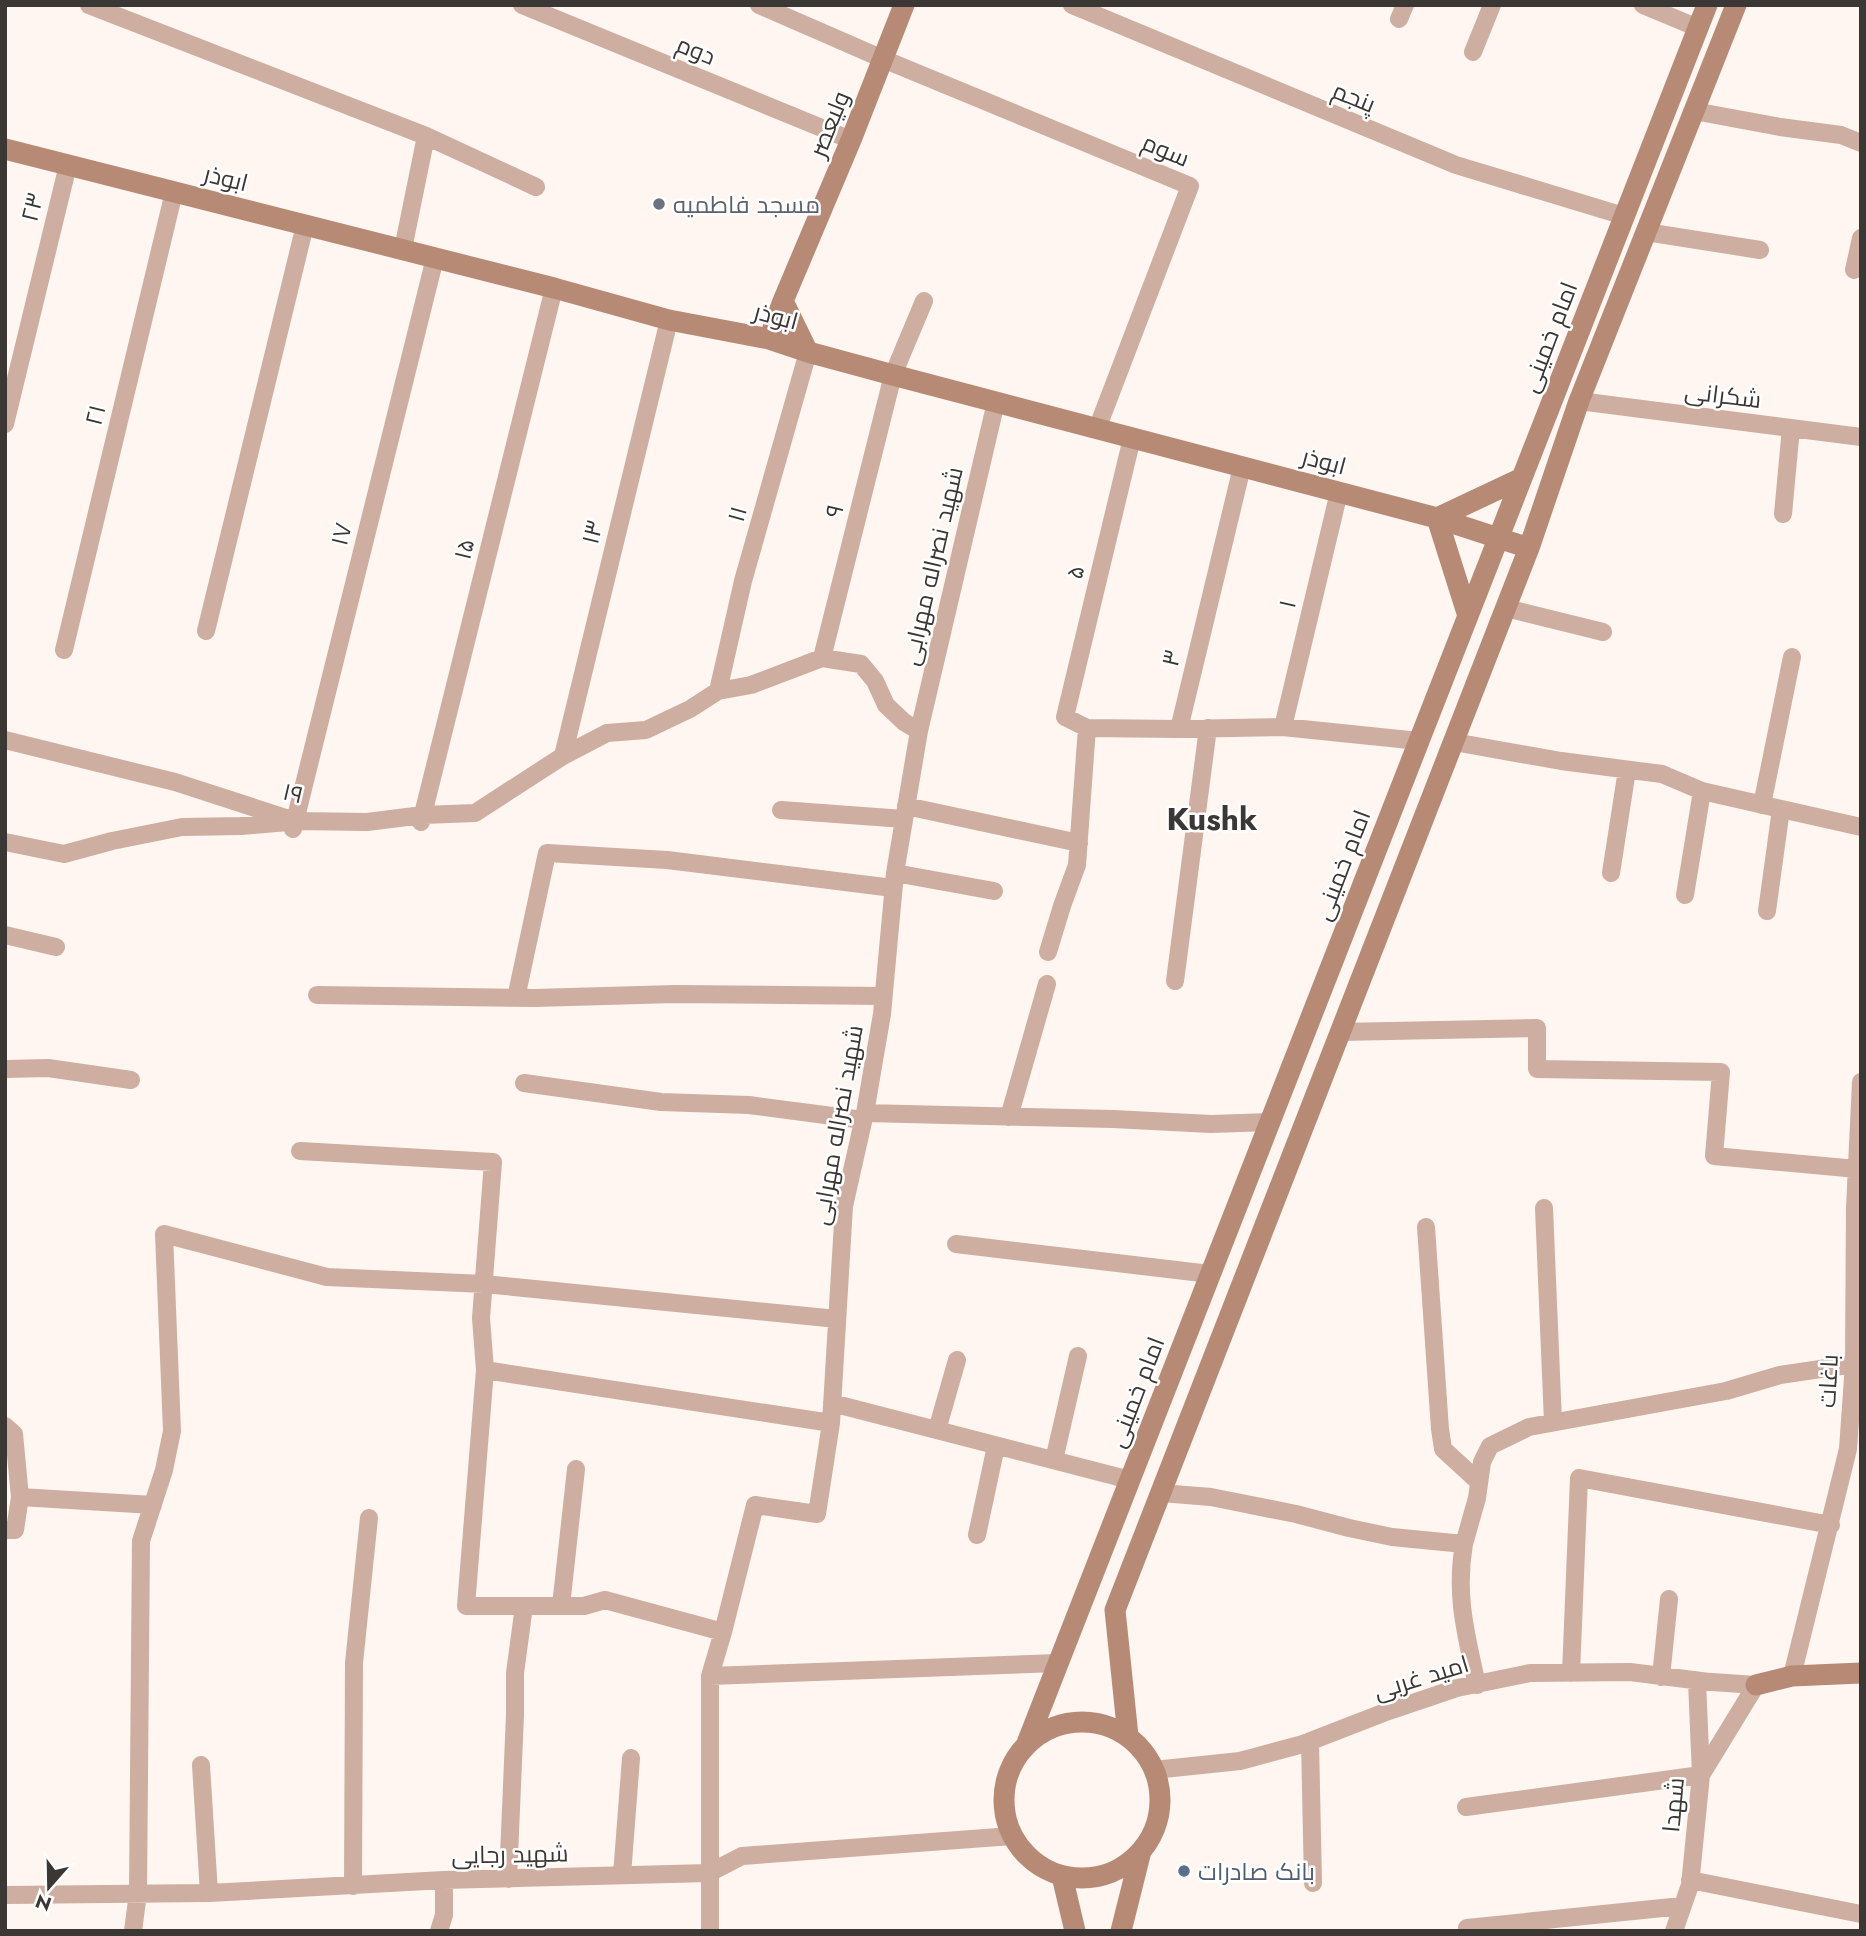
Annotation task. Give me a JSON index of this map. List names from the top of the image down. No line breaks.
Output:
{"streets":{"main road":["ولیعصر","ابوذر","امام خمینی"],"street":["دوم","پنجم","سوم","۲۳","شکرانی","۲۱","۹","۱۱","۱۳","۱۷","۱۵","شهید نصراله مهرابی","۵","۱","۳","۱۹","باغات","امید غربی","شهدا","شهید رجایی"]},"crossings":[["دوم","ولیعصر"],["پنجم","امام خمینی"],["ولیعصر","سوم"],["ولیعصر","ابوذر"],["سوم","ابوذر"],["ابوذر","۲۳"],["ابوذر","امام خمینی"],["ابوذر","۲۱"],["ابوذر","۹"],["ابوذر","۱۱"],["ابوذر","۱۳"],["ابوذر","۱۷"],["ابوذر","۱۵"],["ابوذر","شهید نصراله مهرابی"],["ابوذر","۵"],["ابوذر","۱"],["ابوذر","۳"],["امام خمینی","شکرانی"],["امام خمینی","امید غربی"],["امام خمینی","شهید رجایی"],["۱۱","۱۹"],["۱۳","۱۹"],["۱۷","۱۹"],["۱۵","۱۹"],["شهید نصراله مهرابی","شهید رجایی"],["امید غربی","شهدا"],["امید غربی","شهید رجایی"]],"districts":["Kushk"],"places":["مسجد فاطمیه","بانک صادرات"],"north":"bottom"}
